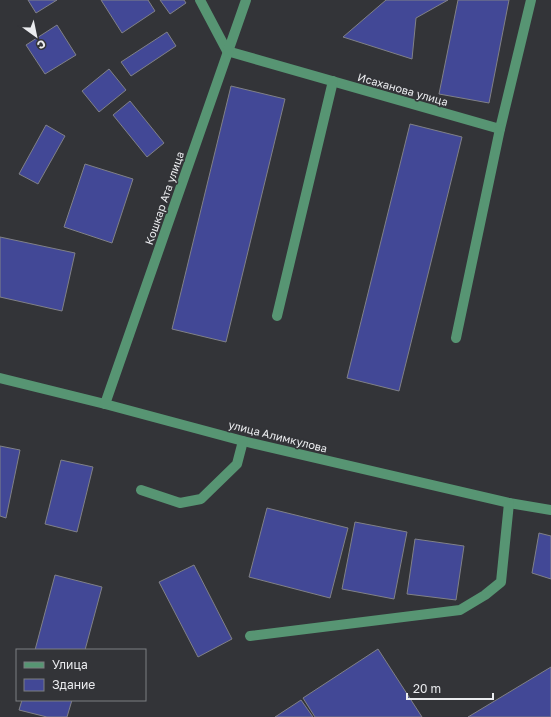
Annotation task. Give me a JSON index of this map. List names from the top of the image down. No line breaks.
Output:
{"streets":{"street":["Исаханова улица","Кошкар Ата улица","улица Алимкулова"]},"crossings":[["Исаханова улица","Кошкар Ата улица"],["Кошкар Ата улица","улица Алимкулова"]],"legend":["Улица","Здание"],"scale_bar":"20 m","north":"bottom right"}
